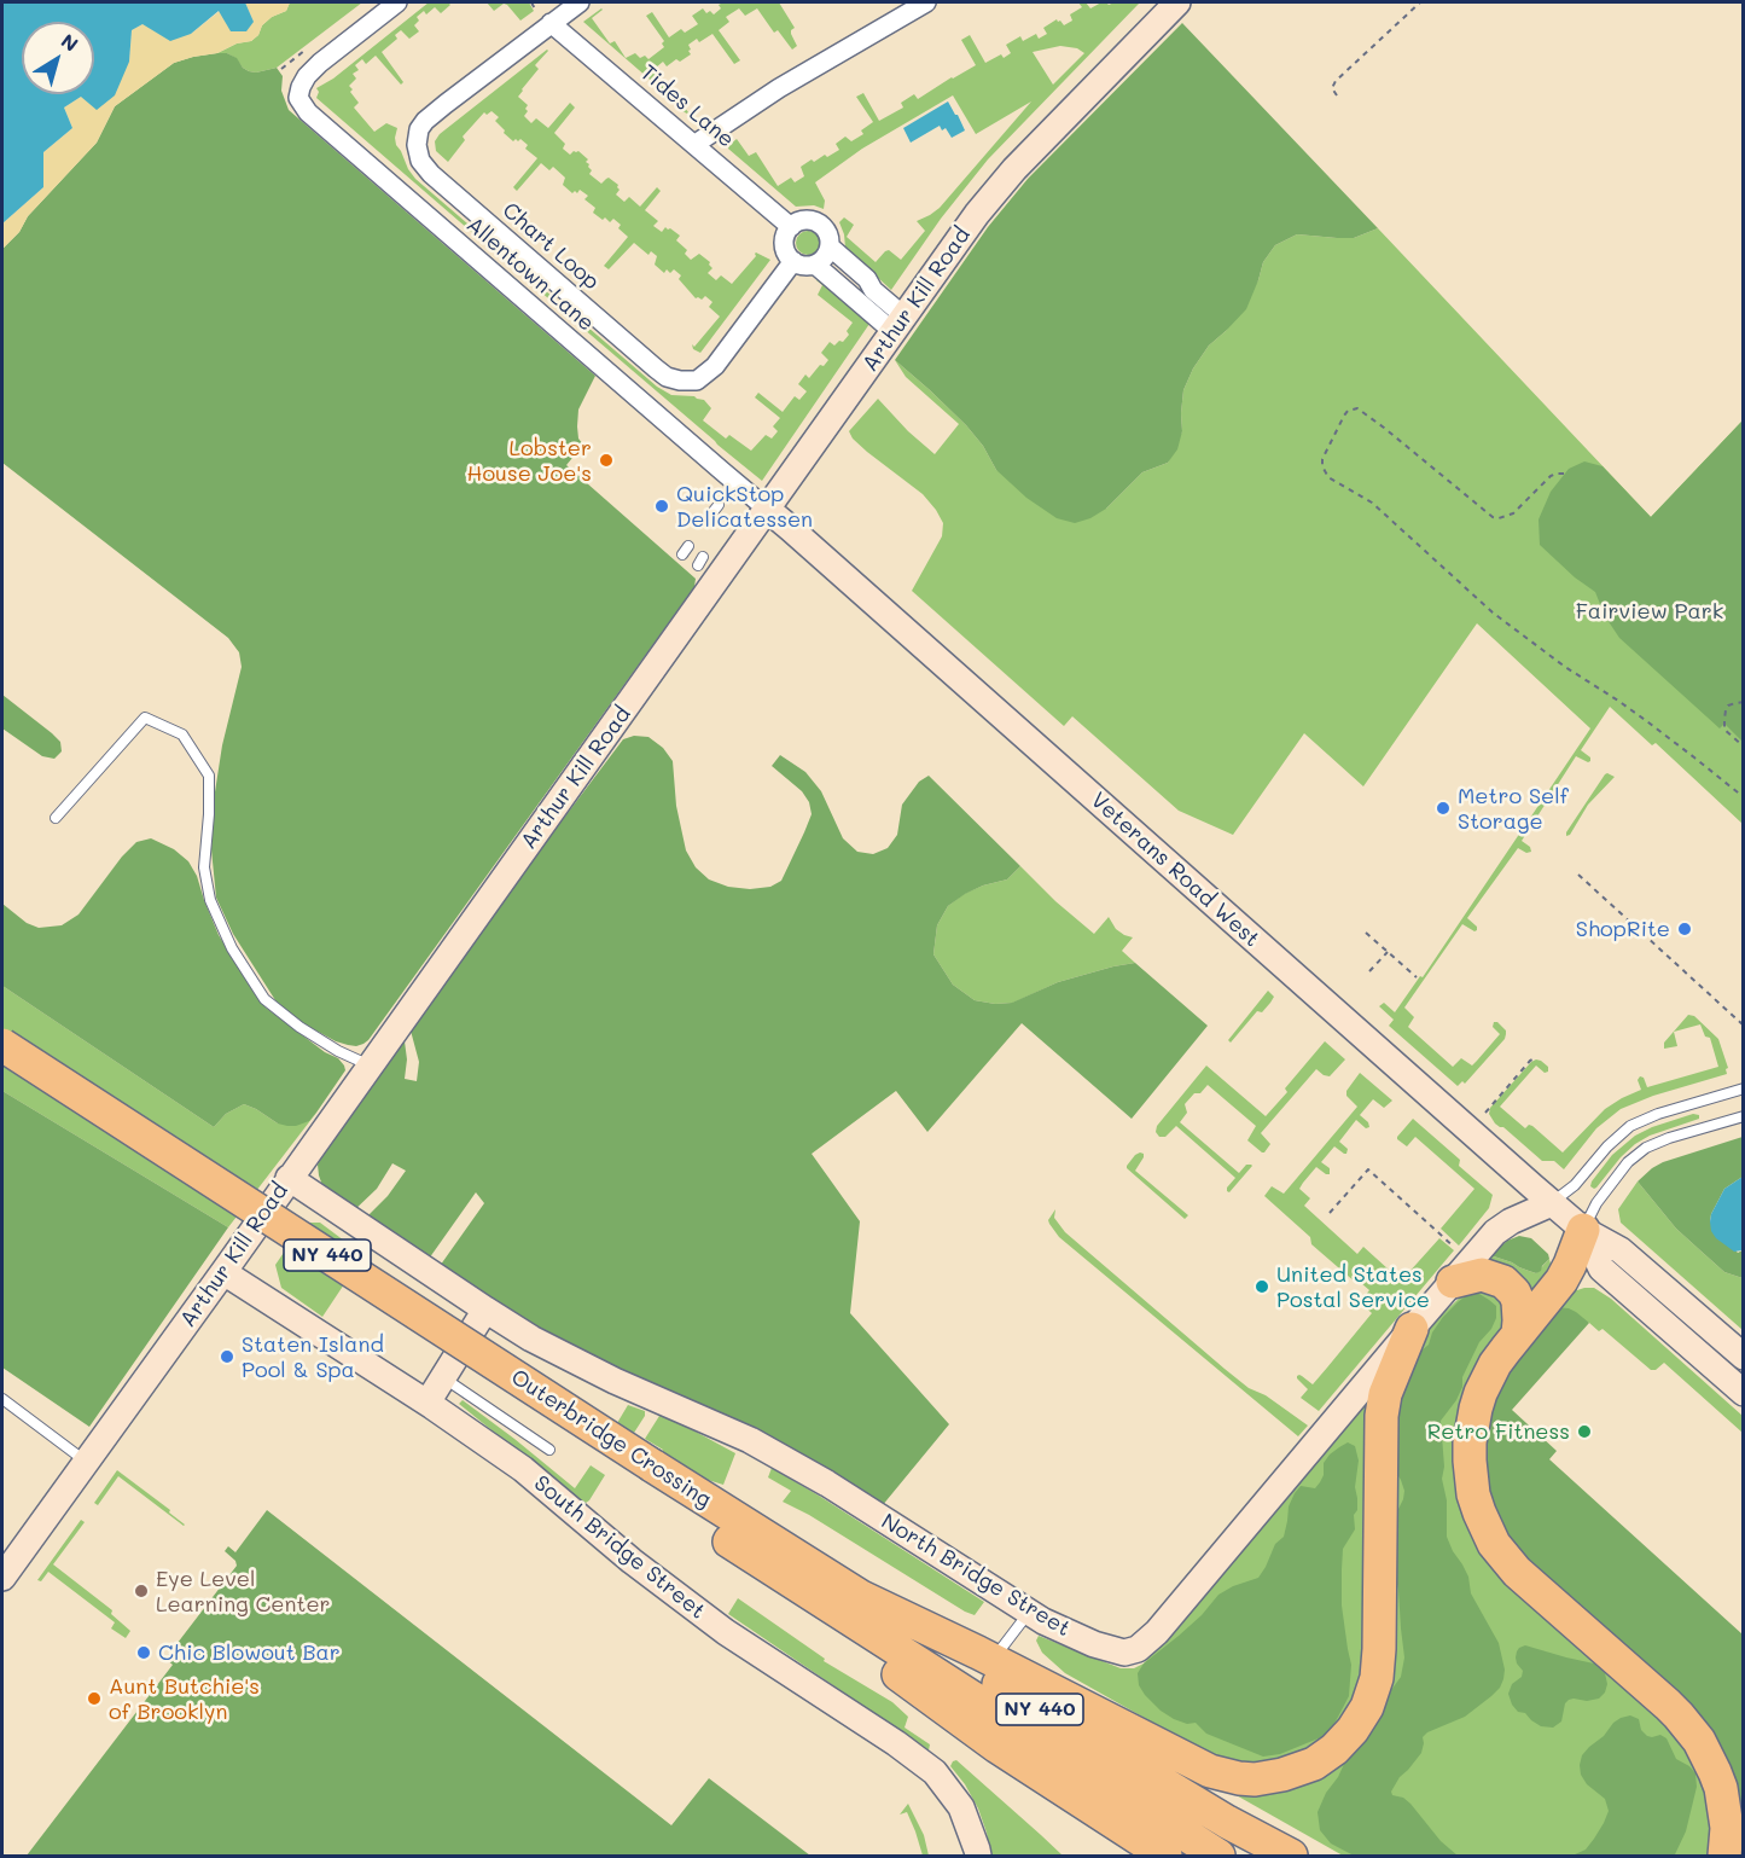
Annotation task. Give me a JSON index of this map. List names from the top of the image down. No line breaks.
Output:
{"streets":{"highway":["NY 440","Outerbridge Crossing"],"street":["Tides Lane","Chart Loop","Allentown Lane","Arthur Kill Road","Veterans Road West","South Bridge Street","North Bridge Street"]},"crossings":[["Tides Lane","Chart Loop"],["Allentown Lane","Arthur Kill Road"],["Allentown Lane","Veterans Road West"],["Arthur Kill Road","Veterans Road West"],["Arthur Kill Road","South Bridge Street"],["Arthur Kill Road","North Bridge Street"],["Veterans Road West","North Bridge Street"],["NY 440","Outerbridge Crossing"]],"parks":["Fairview Park"],"places":["Lobster House Joe's","QuickStop Delicatessen","Metro Self Storage","ShopRite","United States Postal Service","Staten Island Pool & Spa","Retro Fitness","Eye Level Learning Center","Chic Blowout Bar","Aunt Butchie's of Brooklyn"],"north":"top right"}
